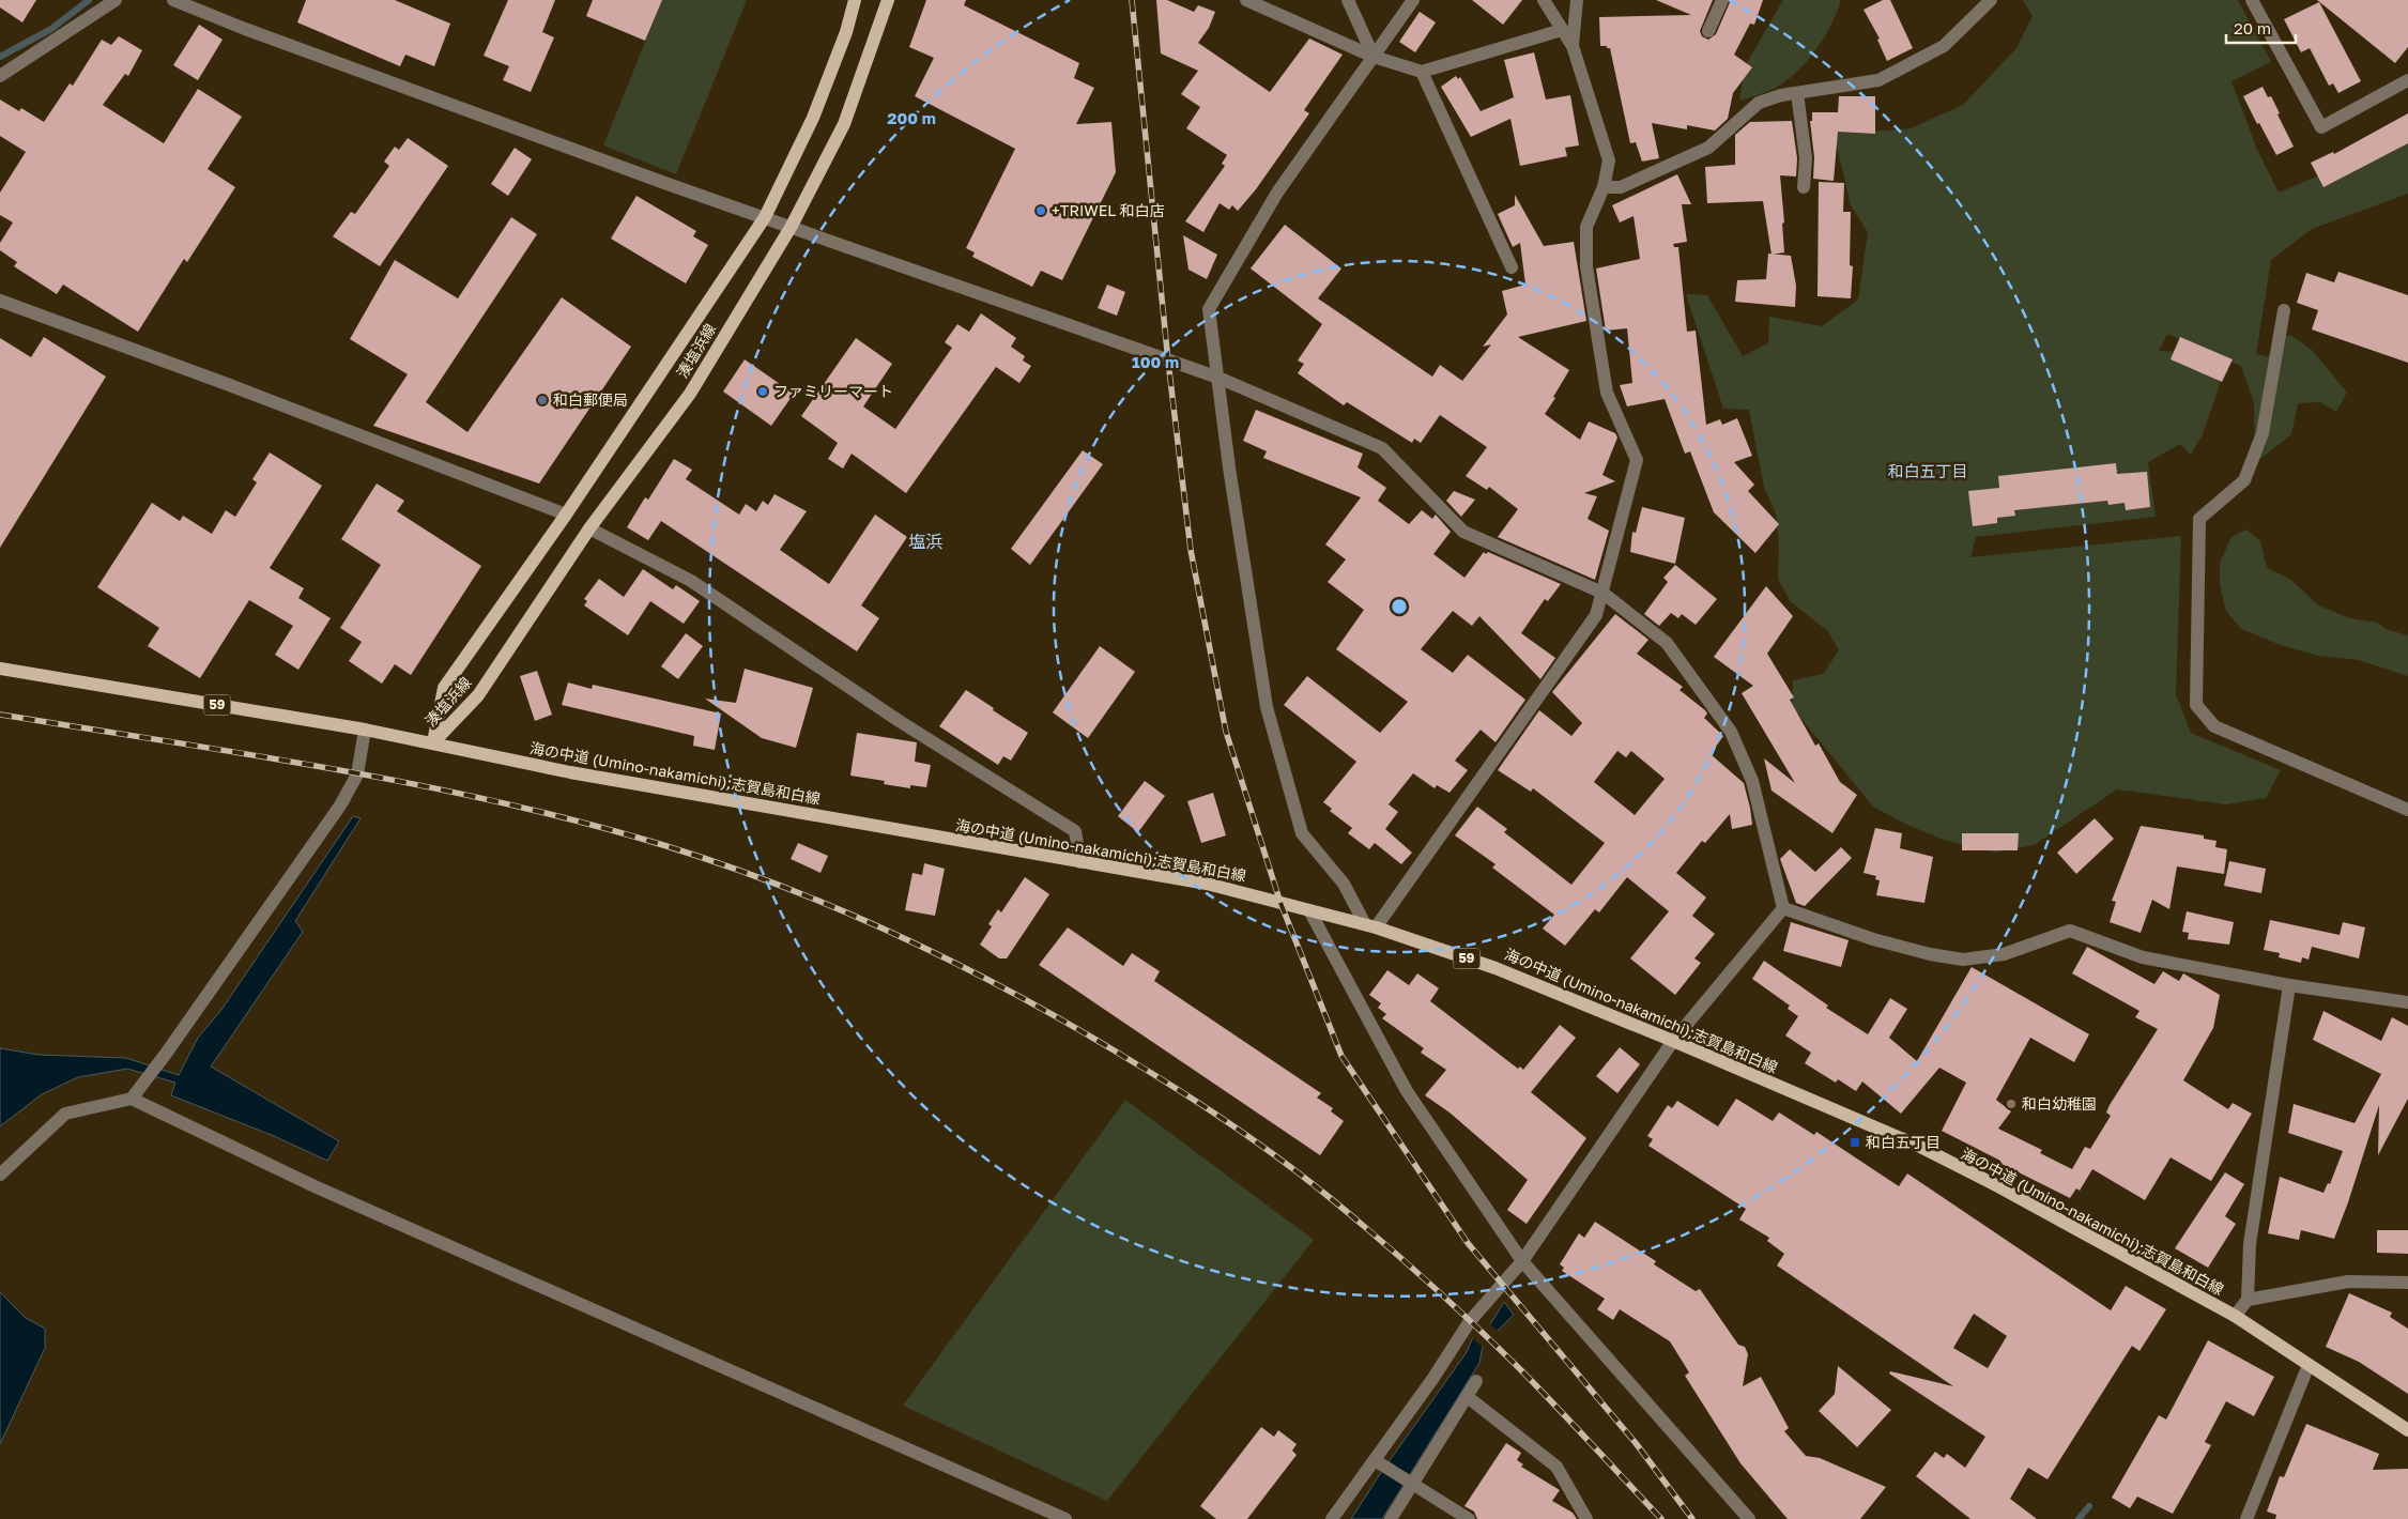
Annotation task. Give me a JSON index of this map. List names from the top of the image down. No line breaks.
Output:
{"streets":{"main road":["湊塩浜線","59","海の中道 (Umino-nakamichi);志賀島和白線"]},"crossings":[["湊塩浜線","海の中道 (Umino-nakamichi);志賀島和白線"]],"districts":["和白五丁目","塩浜"],"places":{"other":["+TRIWEL 和白店","ファミリーマート","和白郵便局","和白幼稚園"],"transit":["和白五丁目"]},"scale_bar":"20 m","rings":["200 m","100 m"]}
